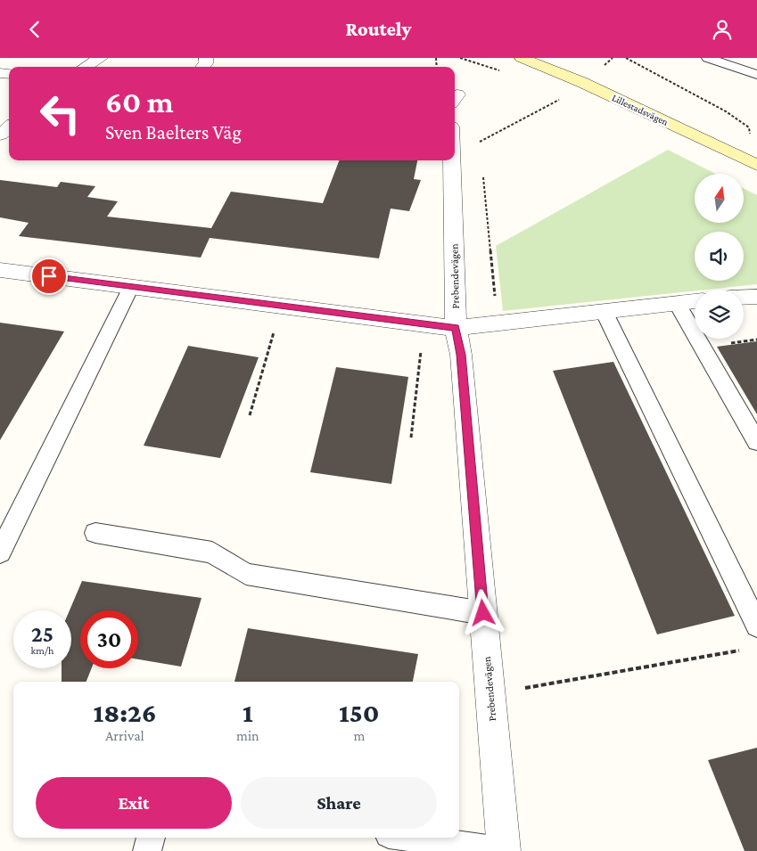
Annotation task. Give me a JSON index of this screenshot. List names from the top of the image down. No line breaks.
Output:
{"streets":{"main road":["Lillestadsvägen"],"street":["Prebendevägen"]},"north":"top","page":{"header":"Routely","turn":["60 m","Sven Baelters Väg"],"speed":"25 km/h","limit":"30","eta":["18:26","Arrival","1","min","150","m"],"buttons":["Exit","Share"]}}
